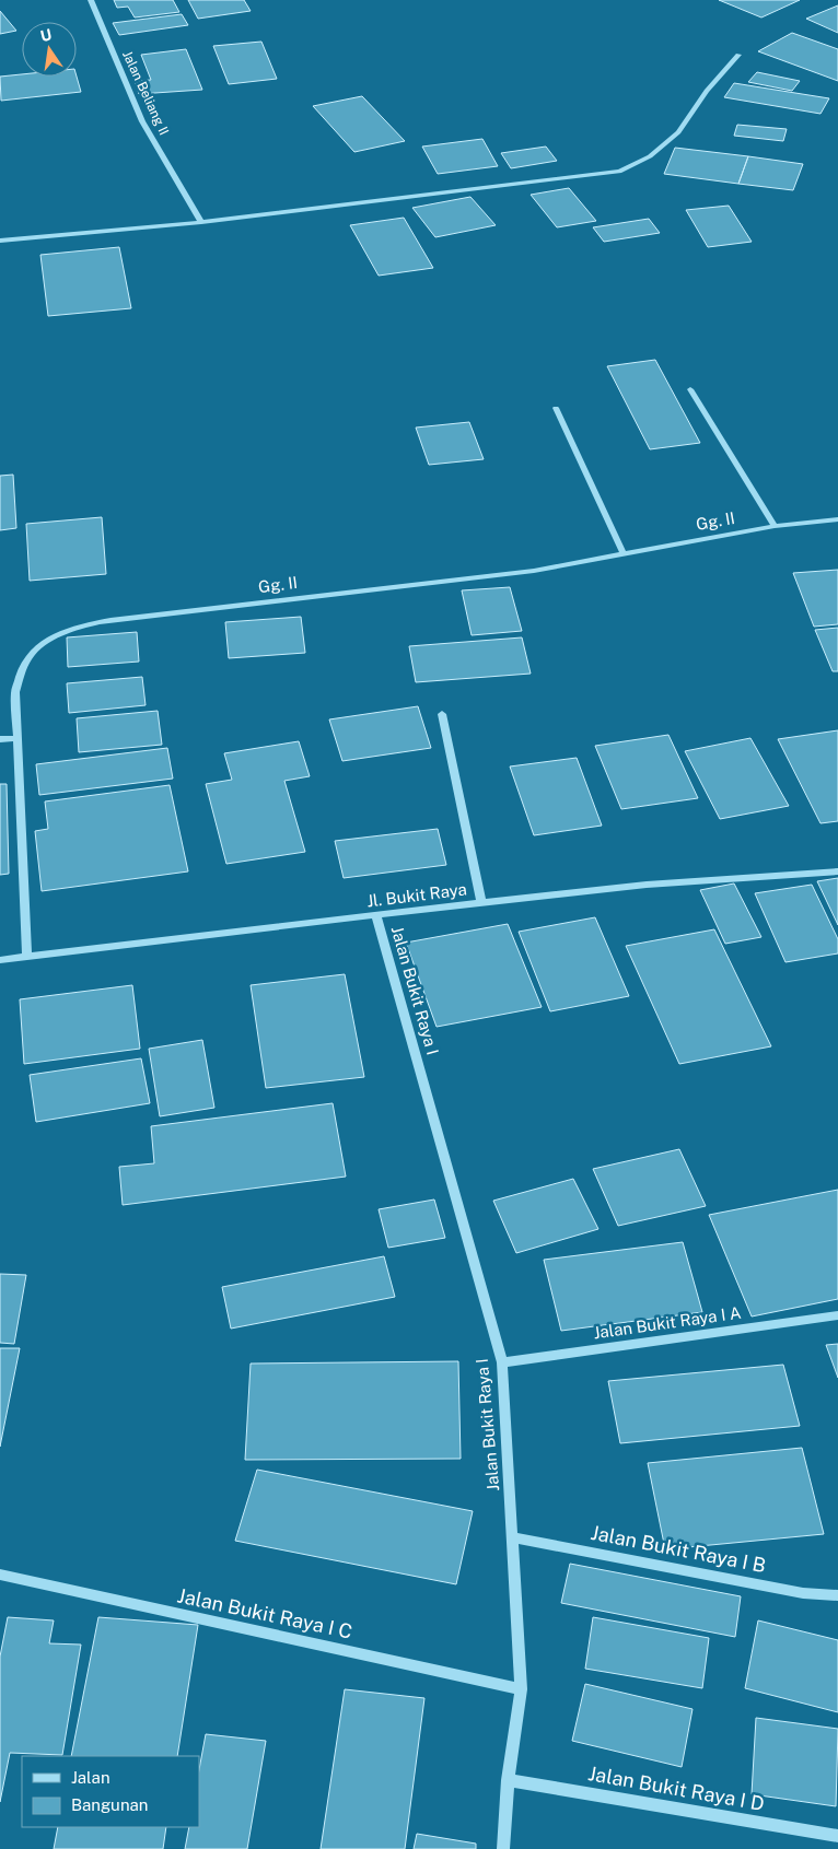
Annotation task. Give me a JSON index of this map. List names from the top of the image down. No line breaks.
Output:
{"streets":{"street":["Jalan Beliang II","Gg. II","Jl. Bukit Raya","Jalan Bukit Raya I","Jalan Bukit Raya I A","Jalan Bukit Raya I B","Jalan Bukit Raya I C","Jalan Bukit Raya I D"]},"crossings":[["Gg. II","Jl. Bukit Raya"],["Jl. Bukit Raya","Jalan Bukit Raya I"],["Jalan Bukit Raya I","Jalan Bukit Raya I A"],["Jalan Bukit Raya I","Jalan Bukit Raya I B"],["Jalan Bukit Raya I","Jalan Bukit Raya I C"],["Jalan Bukit Raya I","Jalan Bukit Raya I D"]],"legend":["Jalan","Bangunan"],"north":"top"}
